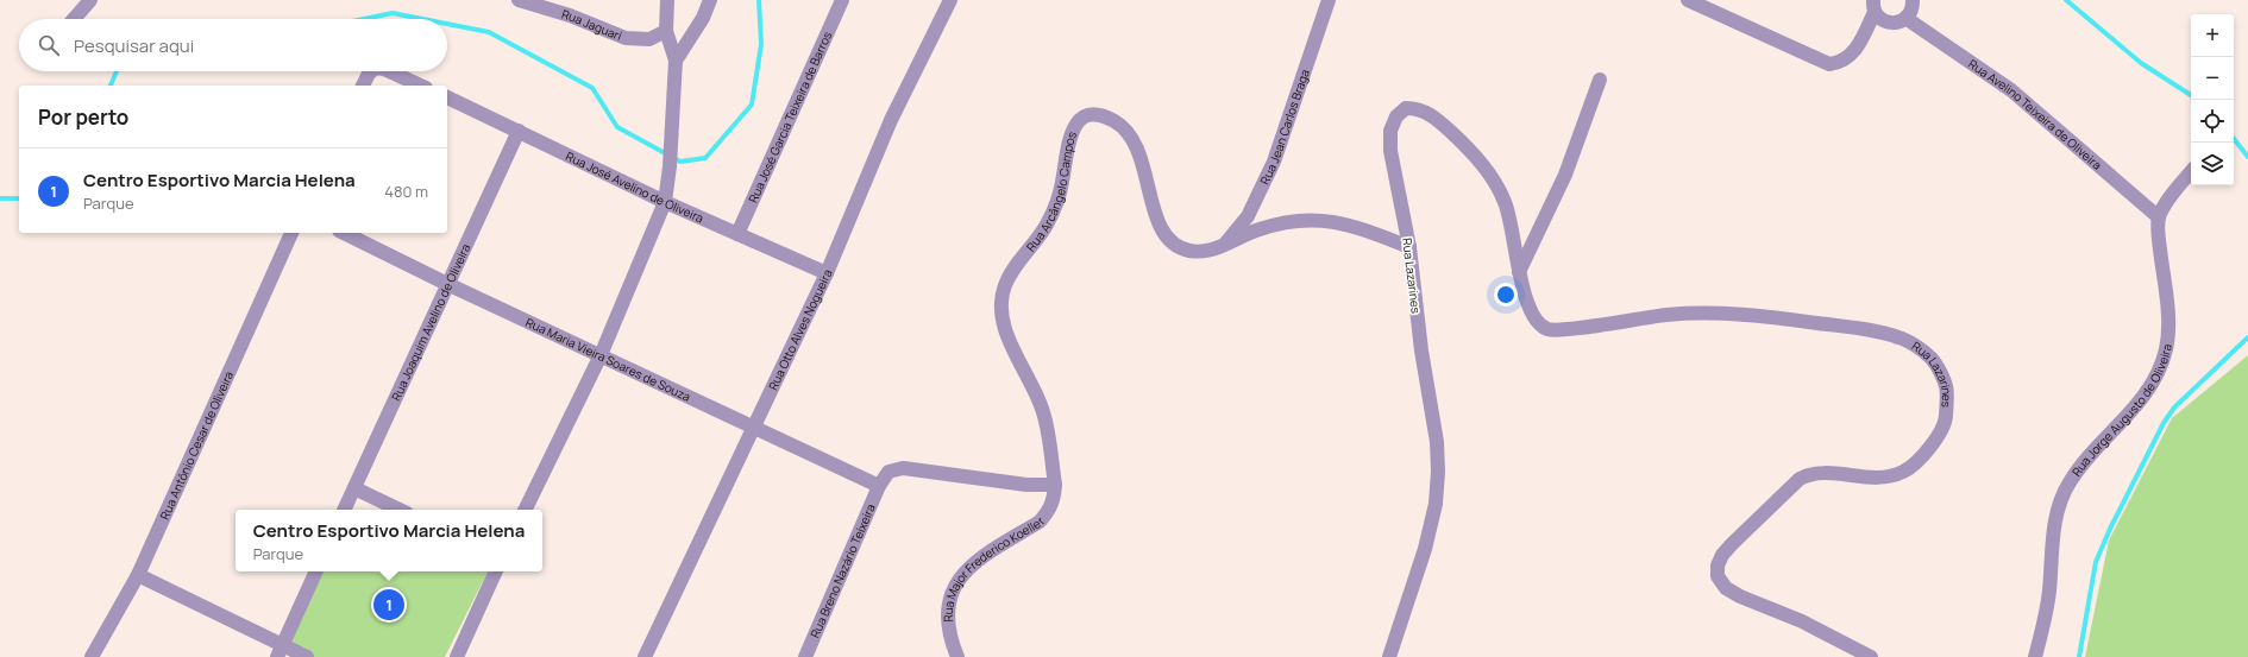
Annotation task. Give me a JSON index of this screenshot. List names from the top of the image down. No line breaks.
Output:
{"streets":{"street":["Rua Jaguari","Rua Avelino Teixeira de Oliveira","Rua José Garcia Teixeira de Barros","Rua Jean Carlos Braga","Rua José Avelino de Oliveira","Rua Arcângelo Campos","Rua Lazarines","Rua Joaquim Avelino de Oliveira","Rua Otto Alves Nogueira","Rua Maria Vieira Soares de Souza","Rua Jorge Augusto de Oliveira","Rua Antônio Cesar de Oliveira","Rua Major Frederico Koeller","Rua Breno Nazário Teixeira"]},"crossings":[["Rua Avelino Teixeira de Oliveira","Rua Jorge Augusto de Oliveira"],["Rua José Garcia Teixeira de Barros","Rua José Avelino de Oliveira"],["Rua Jean Carlos Braga","Rua Arcângelo Campos"],["Rua José Avelino de Oliveira","Rua Joaquim Avelino de Oliveira"],["Rua José Avelino de Oliveira","Rua Otto Alves Nogueira"],["Rua Arcângelo Campos","Rua Lazarines"],["Rua Arcângelo Campos","Rua Major Frederico Koeller"],["Rua Joaquim Avelino de Oliveira","Rua Maria Vieira Soares de Souza"],["Rua Otto Alves Nogueira","Rua Maria Vieira Soares de Souza"],["Rua Maria Vieira Soares de Souza","Rua Breno Nazário Teixeira"]],"page":{"map_buttons":["+","−"],"search":"Pesquisar aqui","heading":"Por perto","list":[{"mark":"1","name":"Centro Esportivo Marcia Helena","note":"Parque","value":"480 m"}],"popup":["Centro Esportivo Marcia Helena","Parque"],"pins":"1"}}
